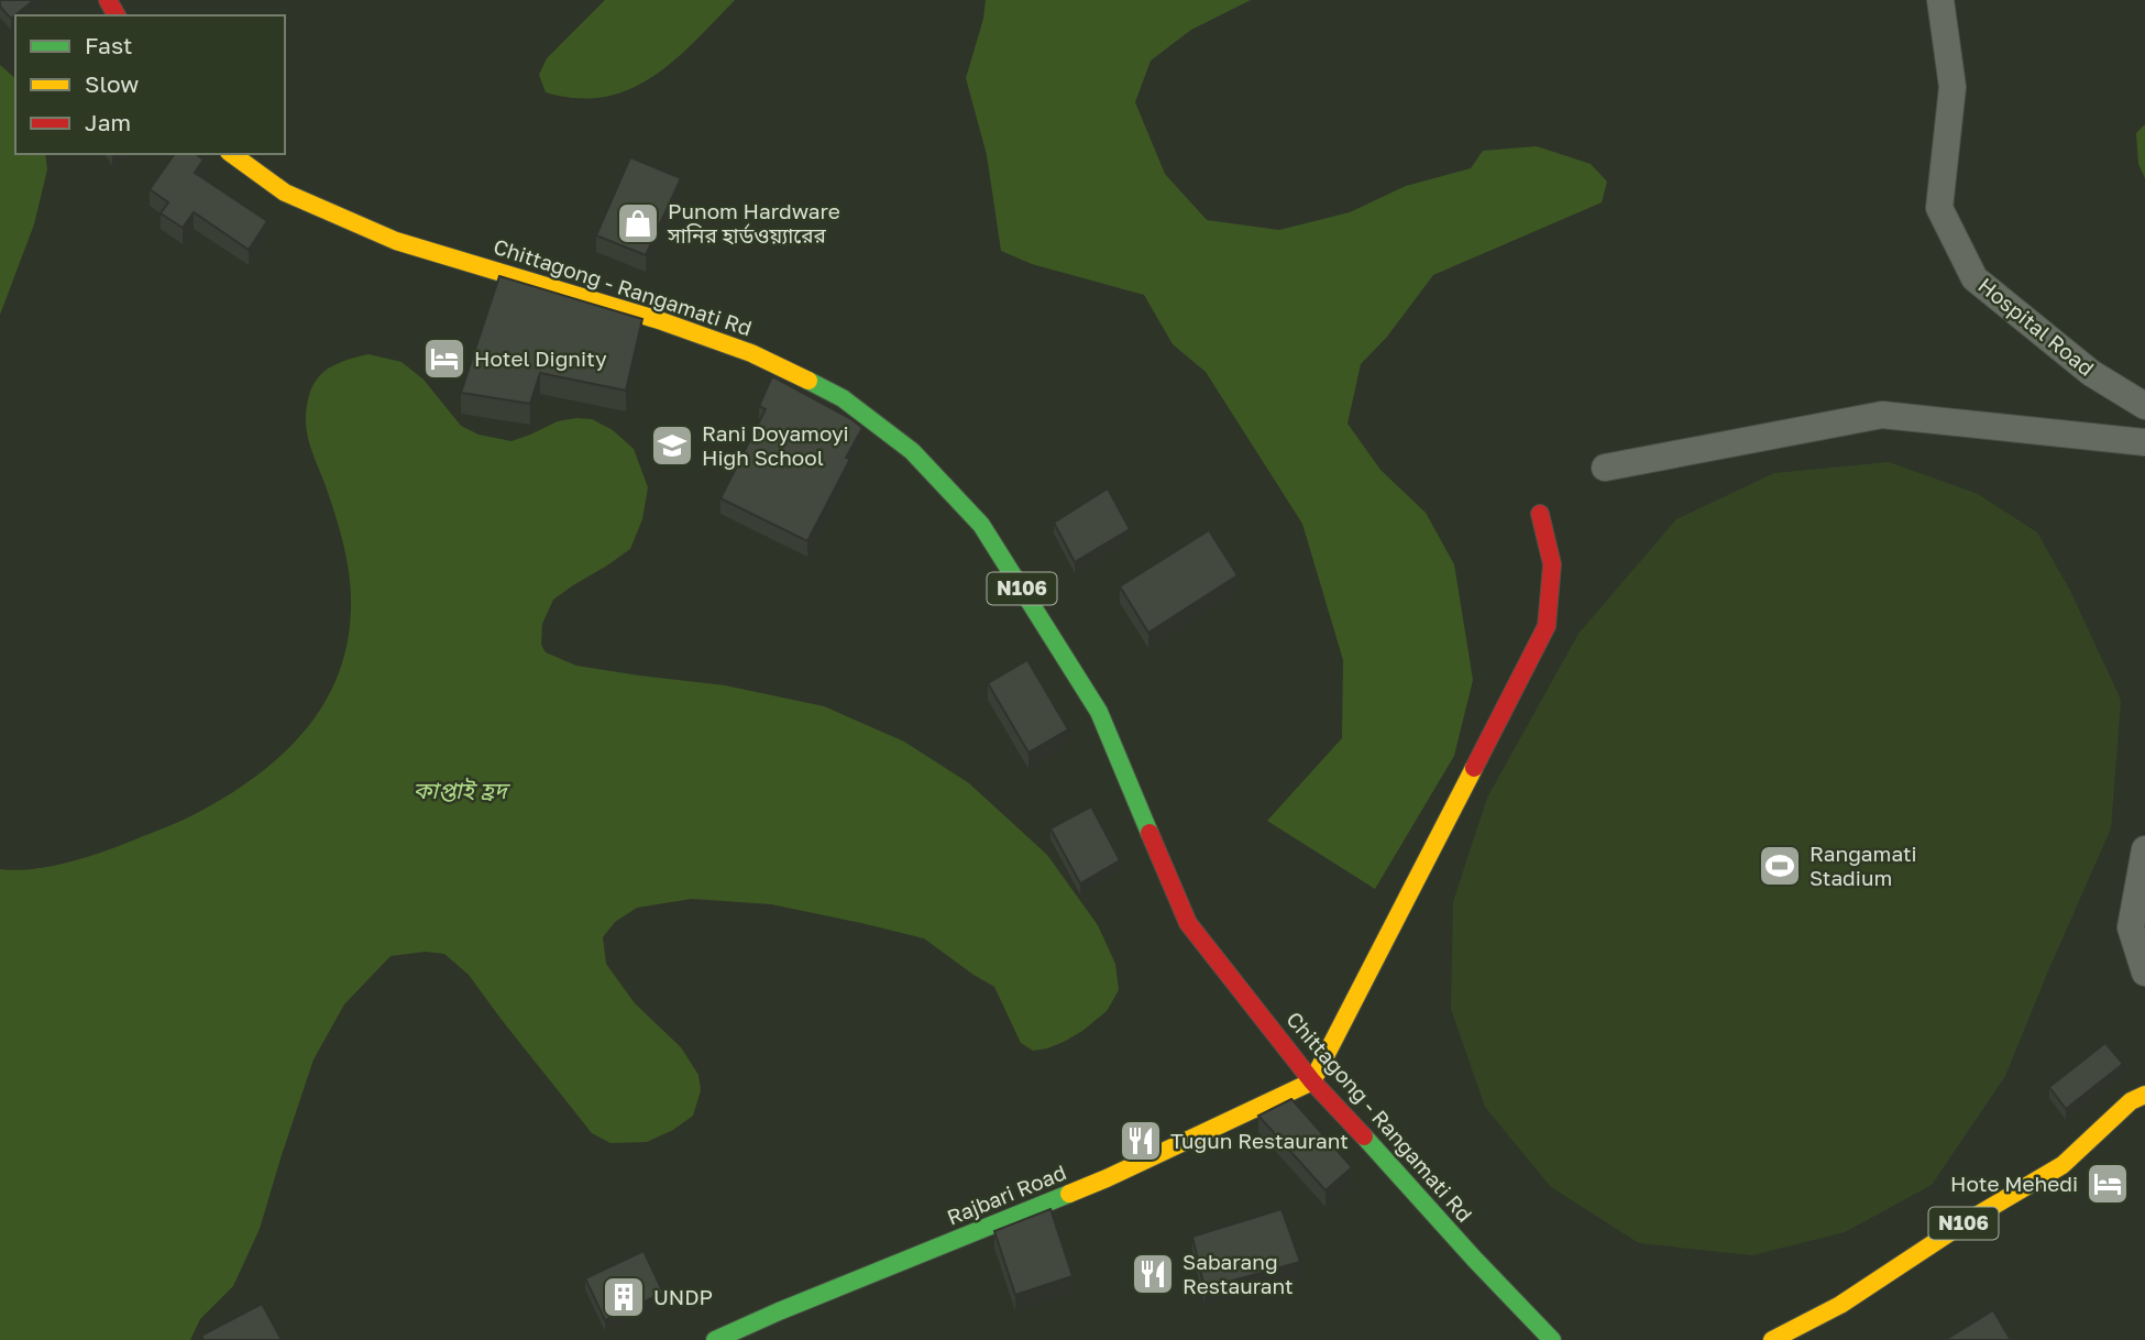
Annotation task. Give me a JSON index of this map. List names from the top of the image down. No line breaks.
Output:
{"streets":{"main road":["Chittagong - Rangamati Rd","N106","Rajbari Road"],"street":["Hospital Road"]},"crossings":[["Chittagong - Rangamati Rd","Rajbari Road"]],"water":["কাপ্তাই হ্রদ"],"places":{"shop":["Punom Hardware সানির হার্ডওয়্যারের"],"hotel":["Hotel Dignity","Hote Mehedi"],"school or university":["Rani Doyamoyi High School"],"sports":["Rangamati Stadium"],"restaurant":["Tugun Restaurant","Sabarang Restaurant"],"building":["UNDP"]},"legend":["Fast","Slow","Jam"]}
